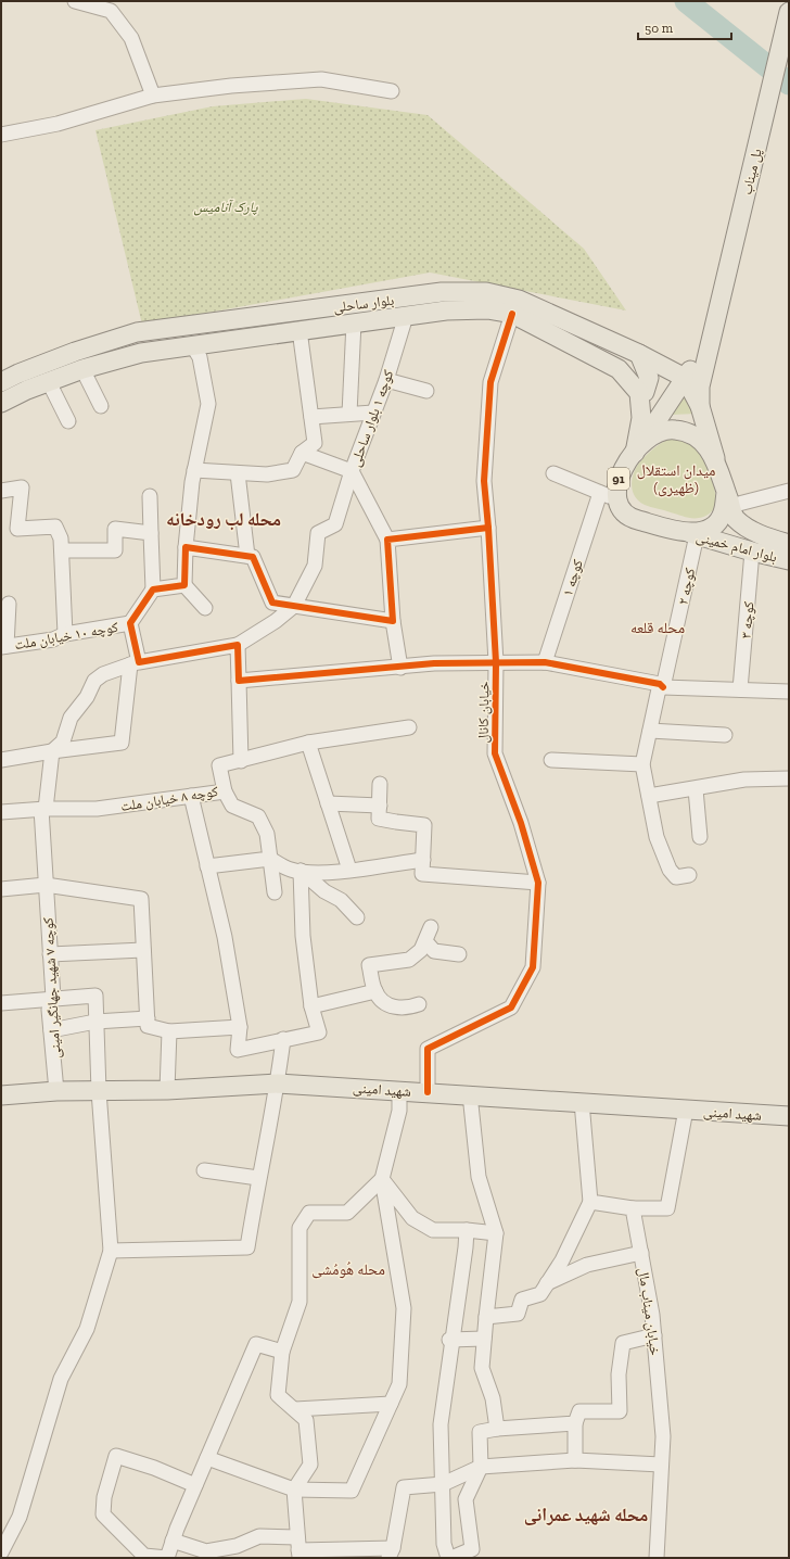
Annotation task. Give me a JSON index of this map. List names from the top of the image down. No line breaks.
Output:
{"streets":{"main road":["پل میناب","بلوار ساحلی","91","بلوار امام خمینی","شهید امینی"],"street":["کوچه ۱ بلوار ساحلی","کوچه ۱","کوچه ۲","کوچه ۳","کوچه ۱۰ خیابان ملت","خیابان کانال","کوچه ۸ خیابان ملت","کوچه ۷ شهید جهانگیر امینی","خیابان میناب مال"]},"crossings":[["پل میناب","91"],["بلوار ساحلی","کوچه ۱ بلوار ساحلی"],["بلوار ساحلی","91"],["بلوار ساحلی","خیابان کانال"],["91","بلوار امام خمینی"],["91","کوچه ۲"],["بلوار امام خمینی","کوچه ۲"],["بلوار امام خمینی","کوچه ۳"],["خیابان کانال","شهید امینی"],["کوچه ۸ خیابان ملت","کوچه ۷ شهید جهانگیر امینی"],["کوچه ۷ شهید جهانگیر امینی","شهید امینی"]],"districts":["میدان استقلال (ظهیری)","محله لب رودخانه","محله قلعه","محله هُومُشی","محله شهید عمرانی"],"parks":["پارک آنامیس"],"scale_bar":"50 m"}
